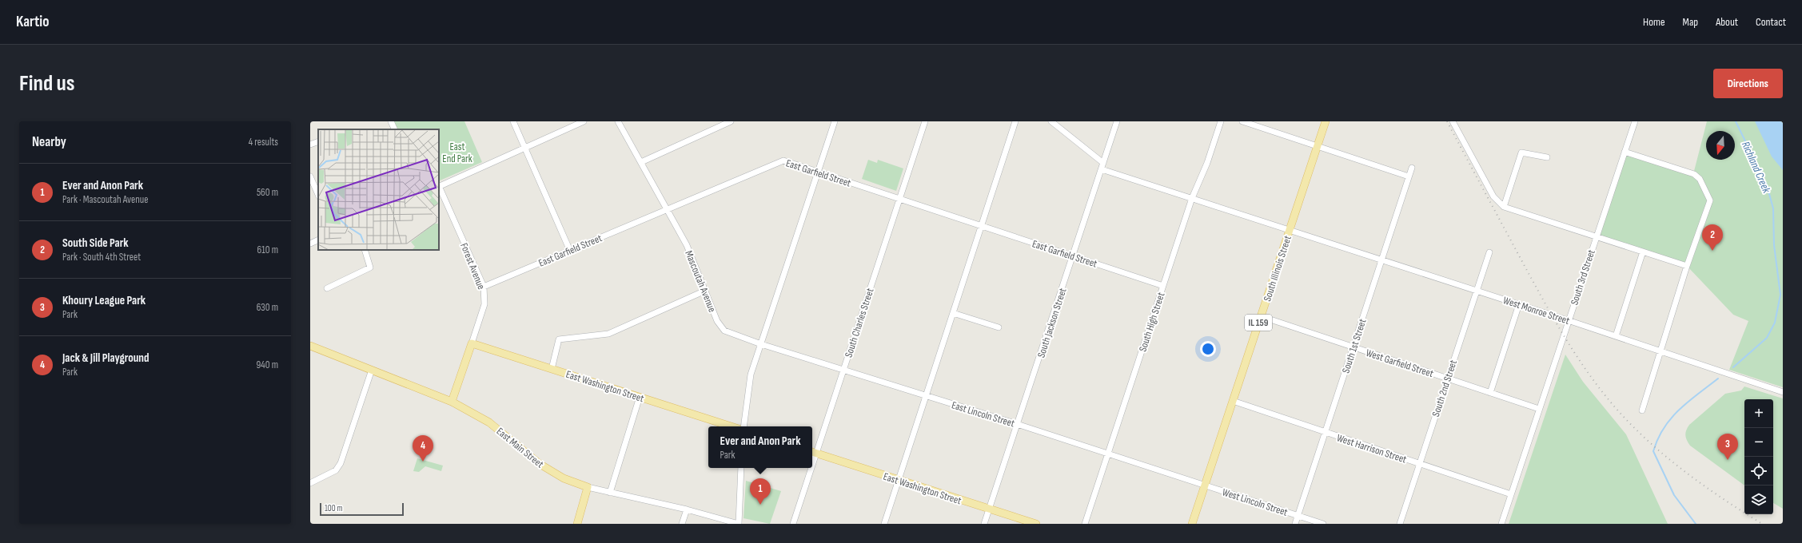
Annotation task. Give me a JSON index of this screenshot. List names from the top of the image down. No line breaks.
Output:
{"streets":{"main road":["Forest Avenue","South Illinois Street","IL 159","East Washington Street","East Main Street"],"street":["East Garfield Street","South 3rd Street","Mascoutah Avenue","West Monroe Street","South High Street","South Charles Street","South Jackson Street","South 1st Street","West Garfield Street","South 2nd Street","East Lincoln Street","West Harrison Street","West Lincoln Street"]},"crossings":[["East Garfield Street","Forest Avenue"],["East Garfield Street","Mascoutah Avenue"],["East Garfield Street","South High Street"],["East Garfield Street","South Charles Street"],["East Garfield Street","South Jackson Street"],["Forest Avenue","East Washington Street"],["Forest Avenue","East Main Street"],["South Illinois Street","West Monroe Street"],["South Illinois Street","West Garfield Street"],["South Illinois Street","East Lincoln Street"],["South Illinois Street","West Harrison Street"],["South Illinois Street","West Lincoln Street"],["South 3rd Street","West Monroe Street"],["South 3rd Street","West Garfield Street"],["South 3rd Street","West Harrison Street"],["Mascoutah Avenue","East Lincoln Street"],["West Monroe Street","South High Street"],["West Monroe Street","South Jackson Street"],["West Monroe Street","South 1st Street"],["West Monroe Street","South 2nd Street"],["South High Street","East Lincoln Street"],["South Charles Street","East Washington Street"],["South Charles Street","East Lincoln Street"],["South Jackson Street","East Washington Street"],["South Jackson Street","East Lincoln Street"],["South 1st Street","West Garfield Street"],["South 1st Street","West Harrison Street"],["South 1st Street","West Lincoln Street"],["West Garfield Street","South 2nd Street"],["South 2nd Street","West Harrison Street"],["East Lincoln Street","West Lincoln Street"]],"water":["Richland Creek"],"parks":["East End Park"],"scale_bar":"100 m","north":"bottom","page":{"header":"Kartio","nav":["Home","Map","About","Contact"],"buttons":"Directions","title":"Find us","heading":["Nearby","4 results"],"list":[{"mark":"1","name":"Ever and Anon Park","note":"Park · Mascoutah Avenue","value":"560 m"},{"mark":"2","name":"South Side Park","note":"Park · South 4th Street","value":"610 m"},{"mark":"3","name":"Khoury League Park","note":"Park","value":"630 m"},{"mark":"4","name":"Jack & Jill Playground","note":"Park","value":"940 m"}],"pins":["2","3","4","1"],"map_buttons":["+","−"],"popup":["Ever and Anon Park","Park"],"scale":"100 m"}}
